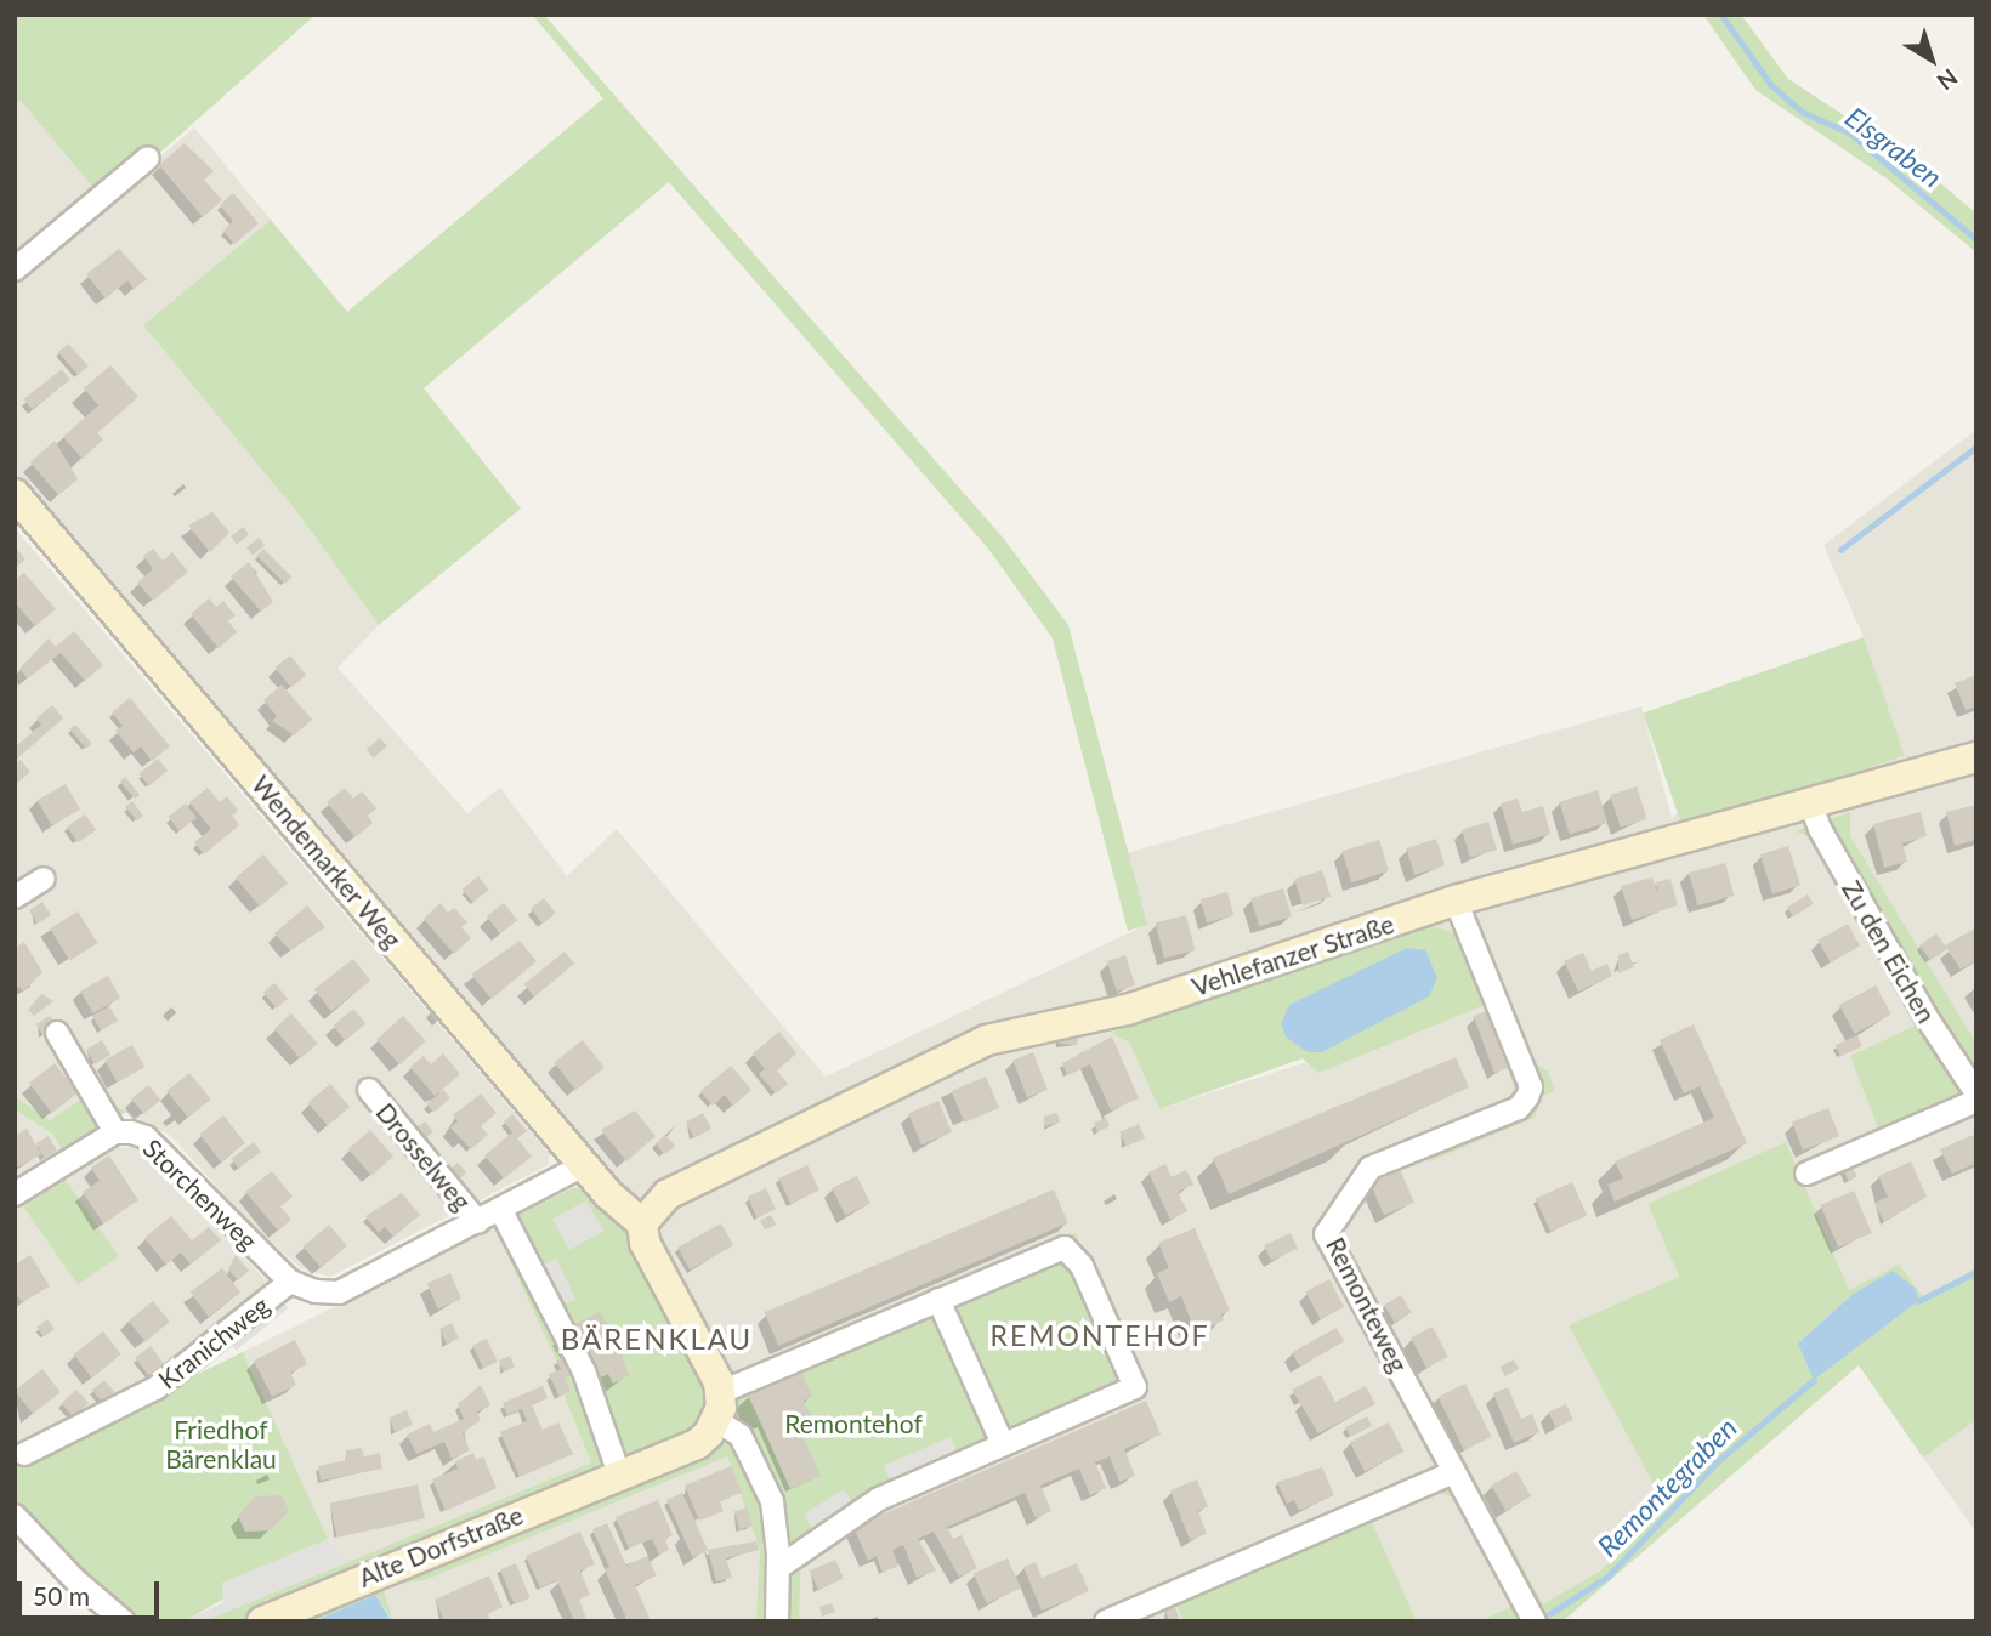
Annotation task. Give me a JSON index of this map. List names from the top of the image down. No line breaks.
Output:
{"streets":{"street":["Wendemarker Weg","Zu den Eichen","Vehlefanzer Straße","Drosselweg","Storchenweg","Remonteweg","Kranichweg","Alte Dorfstraße"]},"crossings":[["Wendemarker Weg","Vehlefanzer Straße"],["Wendemarker Weg","Kranichweg"],["Zu den Eichen","Vehlefanzer Straße"],["Vehlefanzer Straße","Remonteweg"],["Drosselweg","Kranichweg"],["Storchenweg","Kranichweg"]],"districts":["REMONTEHOF","BÄRENKLAU"],"water":["Elsgraben","Remontegraben"],"parks":["Remontehof","Friedhof Bärenklau"],"scale_bar":"50 m","north":"bottom right"}
